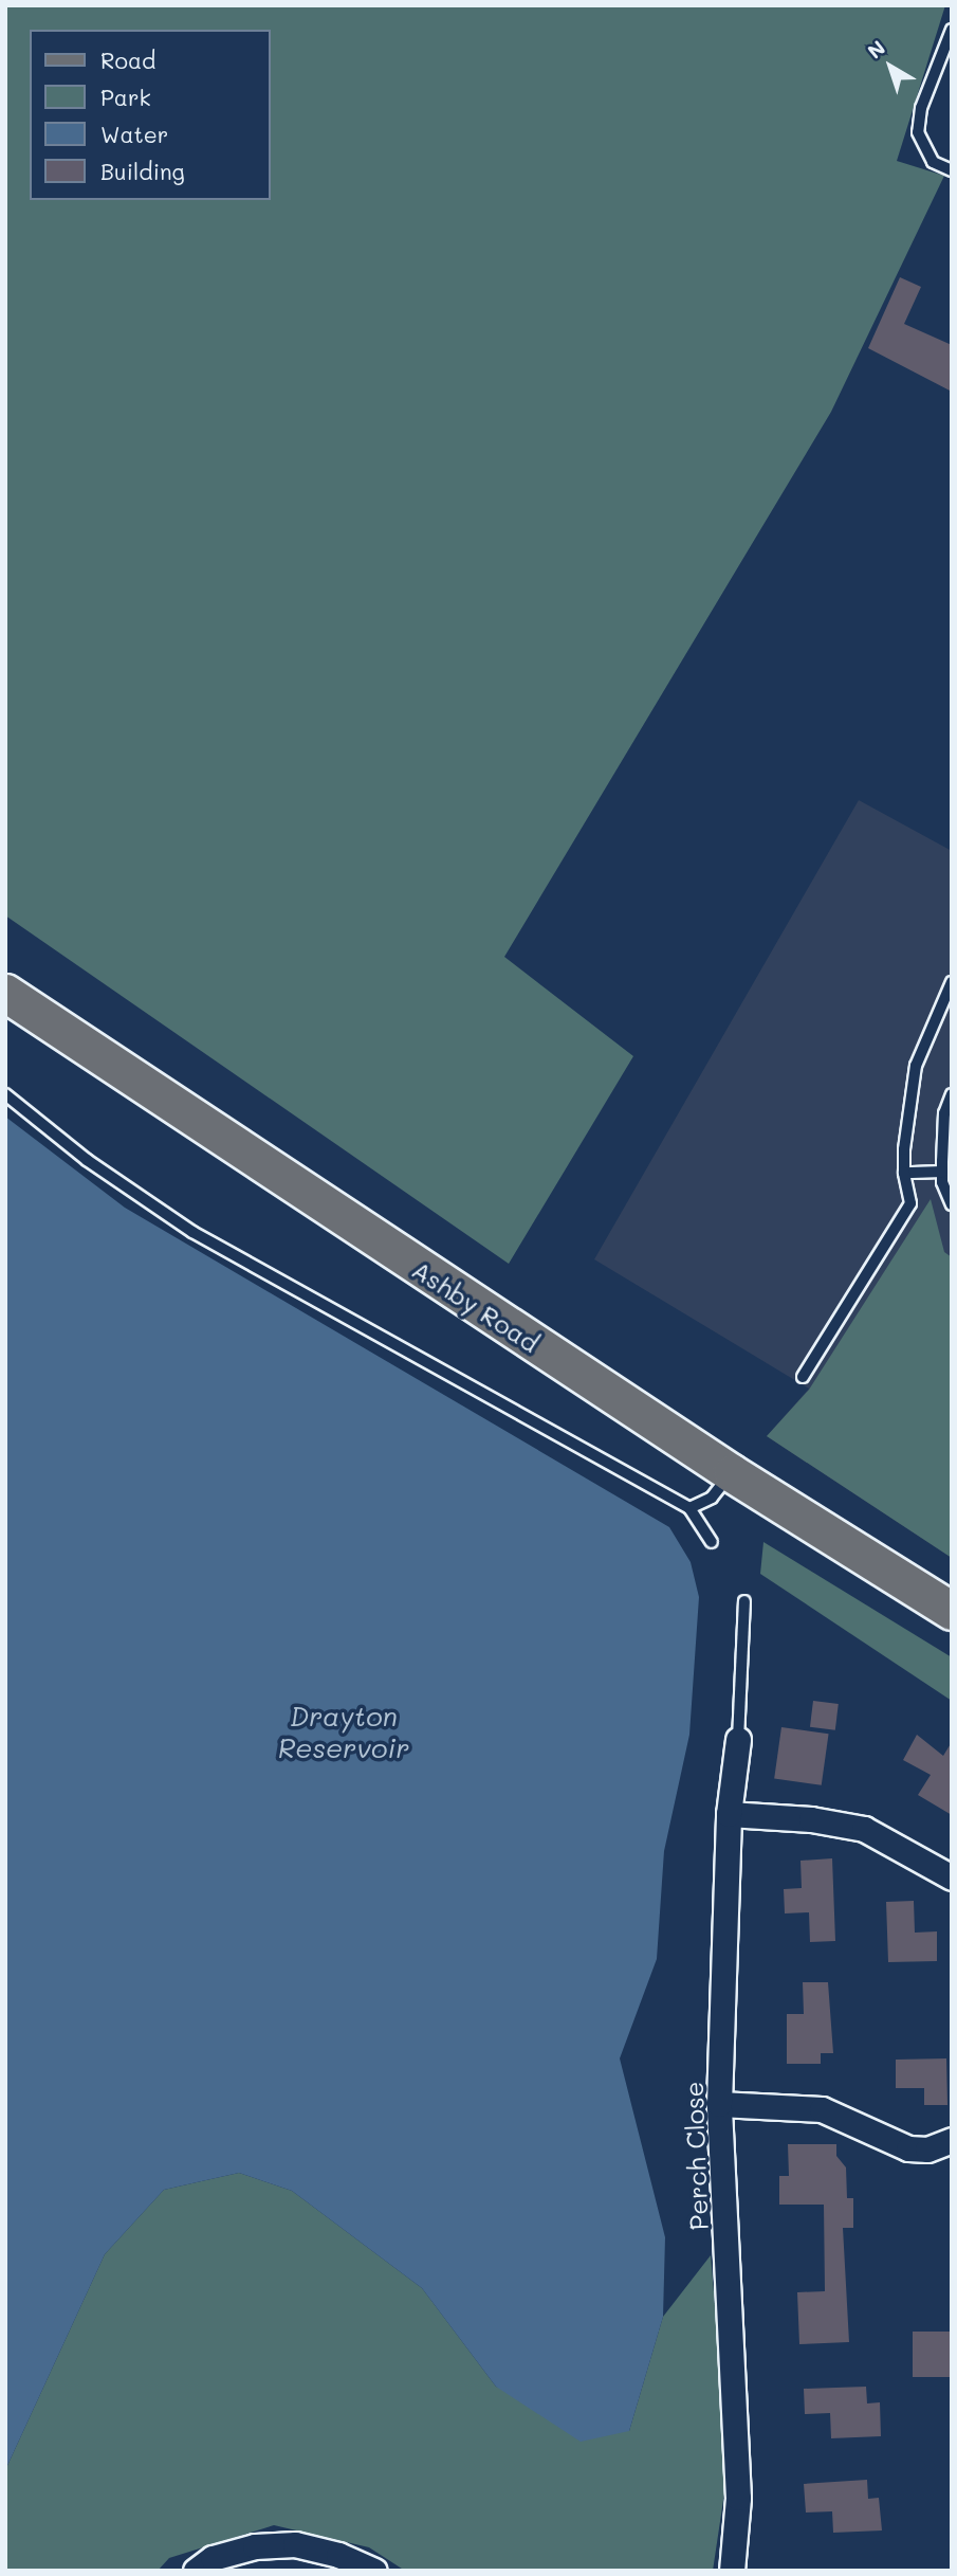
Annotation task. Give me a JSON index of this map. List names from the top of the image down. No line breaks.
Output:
{"streets":{"main road":["Ashby Road"],"street":["Perch Close"]},"water":["Drayton Reservoir"],"legend":["Road","Park","Water","Building"],"north":"top left"}
